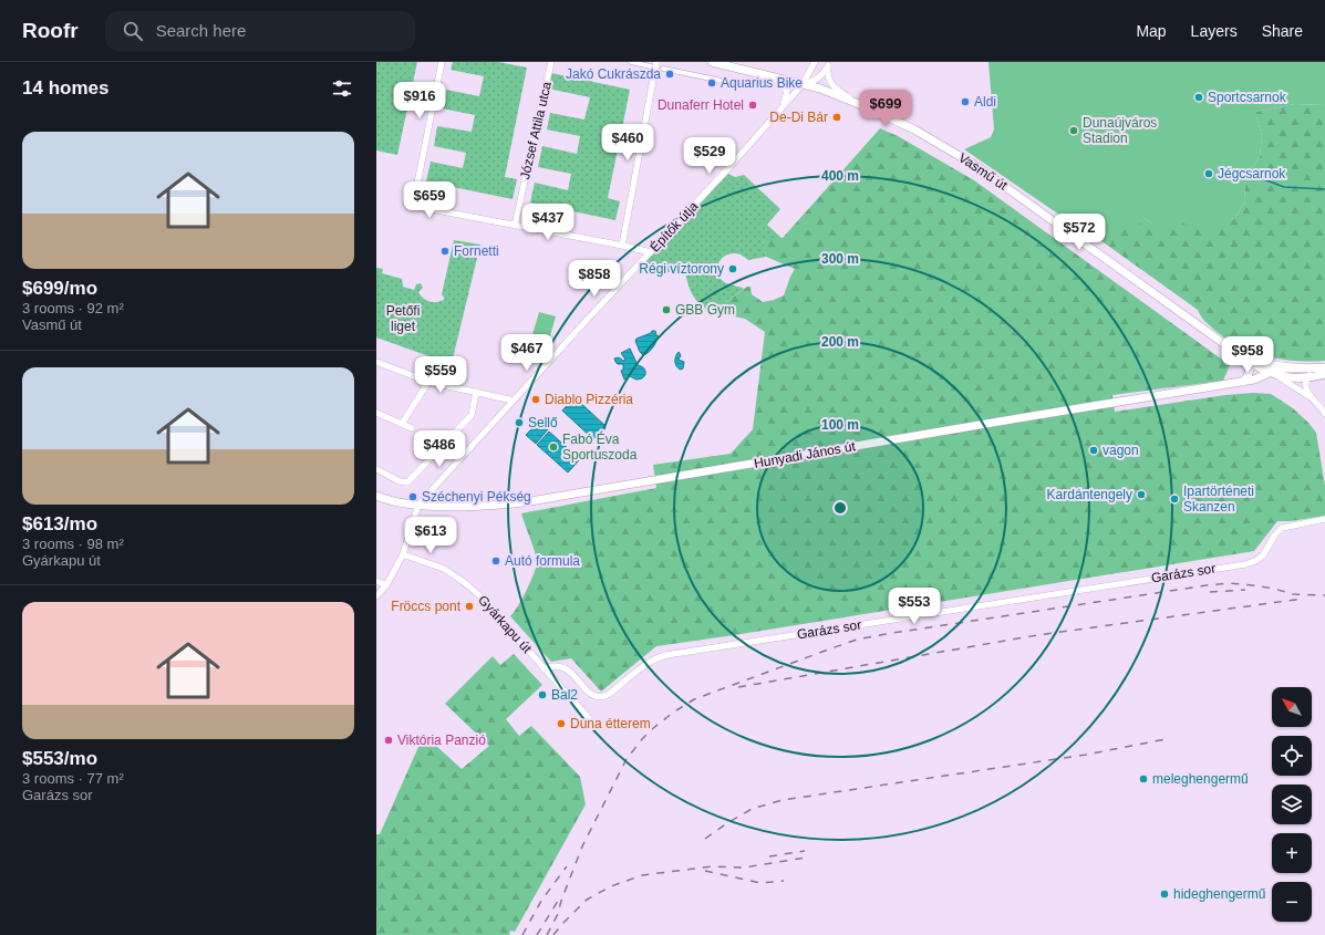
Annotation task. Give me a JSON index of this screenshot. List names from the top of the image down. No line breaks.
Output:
{"streets":{"street":["József Attila utca","Vasmű út","Építők útja","Hunyadi János út","Garázs sor","Gyárkapu út"]},"crossings":[["Vasmű út","Építők útja"],["Építők útja","Hunyadi János út"],["Garázs sor","Gyárkapu út"]],"parks":["Petőfi liget"],"places":["Jakó Cukrászda","Aquarius Bike","Sportcsarnok","Aldi","Dunaferr Hotel","De-Di Bár","Dunaújváros Stadion","Jégcsarnok","Fornetti","Régi víztorony","GBB Gym","Diablo Pizzéria","Sellő","Fabó Éva Sportuszoda","vagon","Kardántengely","Széchenyi Pékség","Ipartörténeti Skanzen","Autó formula","Fröccs pont","Bal2","Duna étterem","Viktória Panzió","meleghengermű","hideghengermű"],"north":"top left","page":{"header":"Roofr","search":"Search here","nav":["Map","Layers","Share"],"heading":"14 homes","price":["$916","$699","$460","$529","$659","$437","$572","$858","$467","$958","$559","$486","$613","$553"],"list":[{"name":"$699/mo","note":"3 rooms · 92 m² · Vasmű út"},{"name":"$613/mo","note":"3 rooms · 98 m² · Gyárkapu út"},{"name":"$553/mo","note":"3 rooms · 77 m² · Garázs sor"}],"map_buttons":["+","−"]},"rings":["400 m","300 m","200 m","100 m"]}
